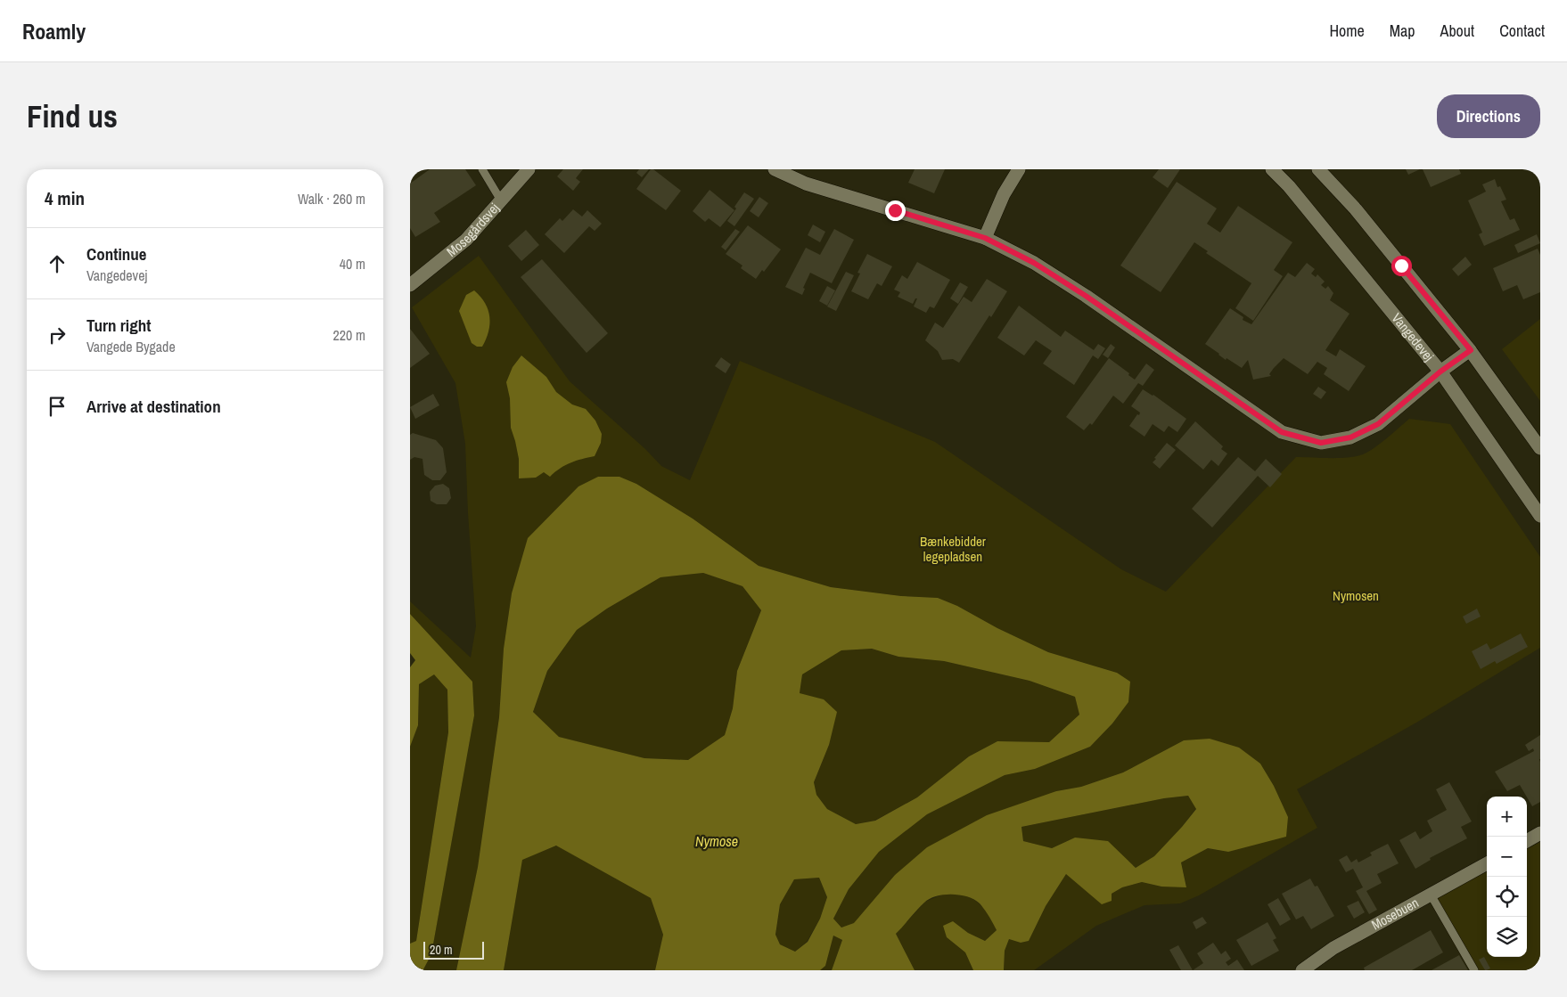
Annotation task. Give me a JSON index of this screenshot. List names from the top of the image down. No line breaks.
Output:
{"streets":{"street":["Mosegårdsvej","Vangedevej","Mosebuen"]},"water":["Nymose"],"parks":["Bænkebidder legepladsen","Nymosen"],"scale_bar":"20 m","page":{"header":"Roamly","nav":["Home","Map","About","Contact"],"buttons":"Directions","title":"Find us","heading":["4 min","Walk · 260 m"],"list":[["Continue","Vangedevej","40 m"],["Turn right","Vangede Bygade","220 m"],"Arrive at destination"],"map_buttons":["+","−"],"scale":"20 m"}}
